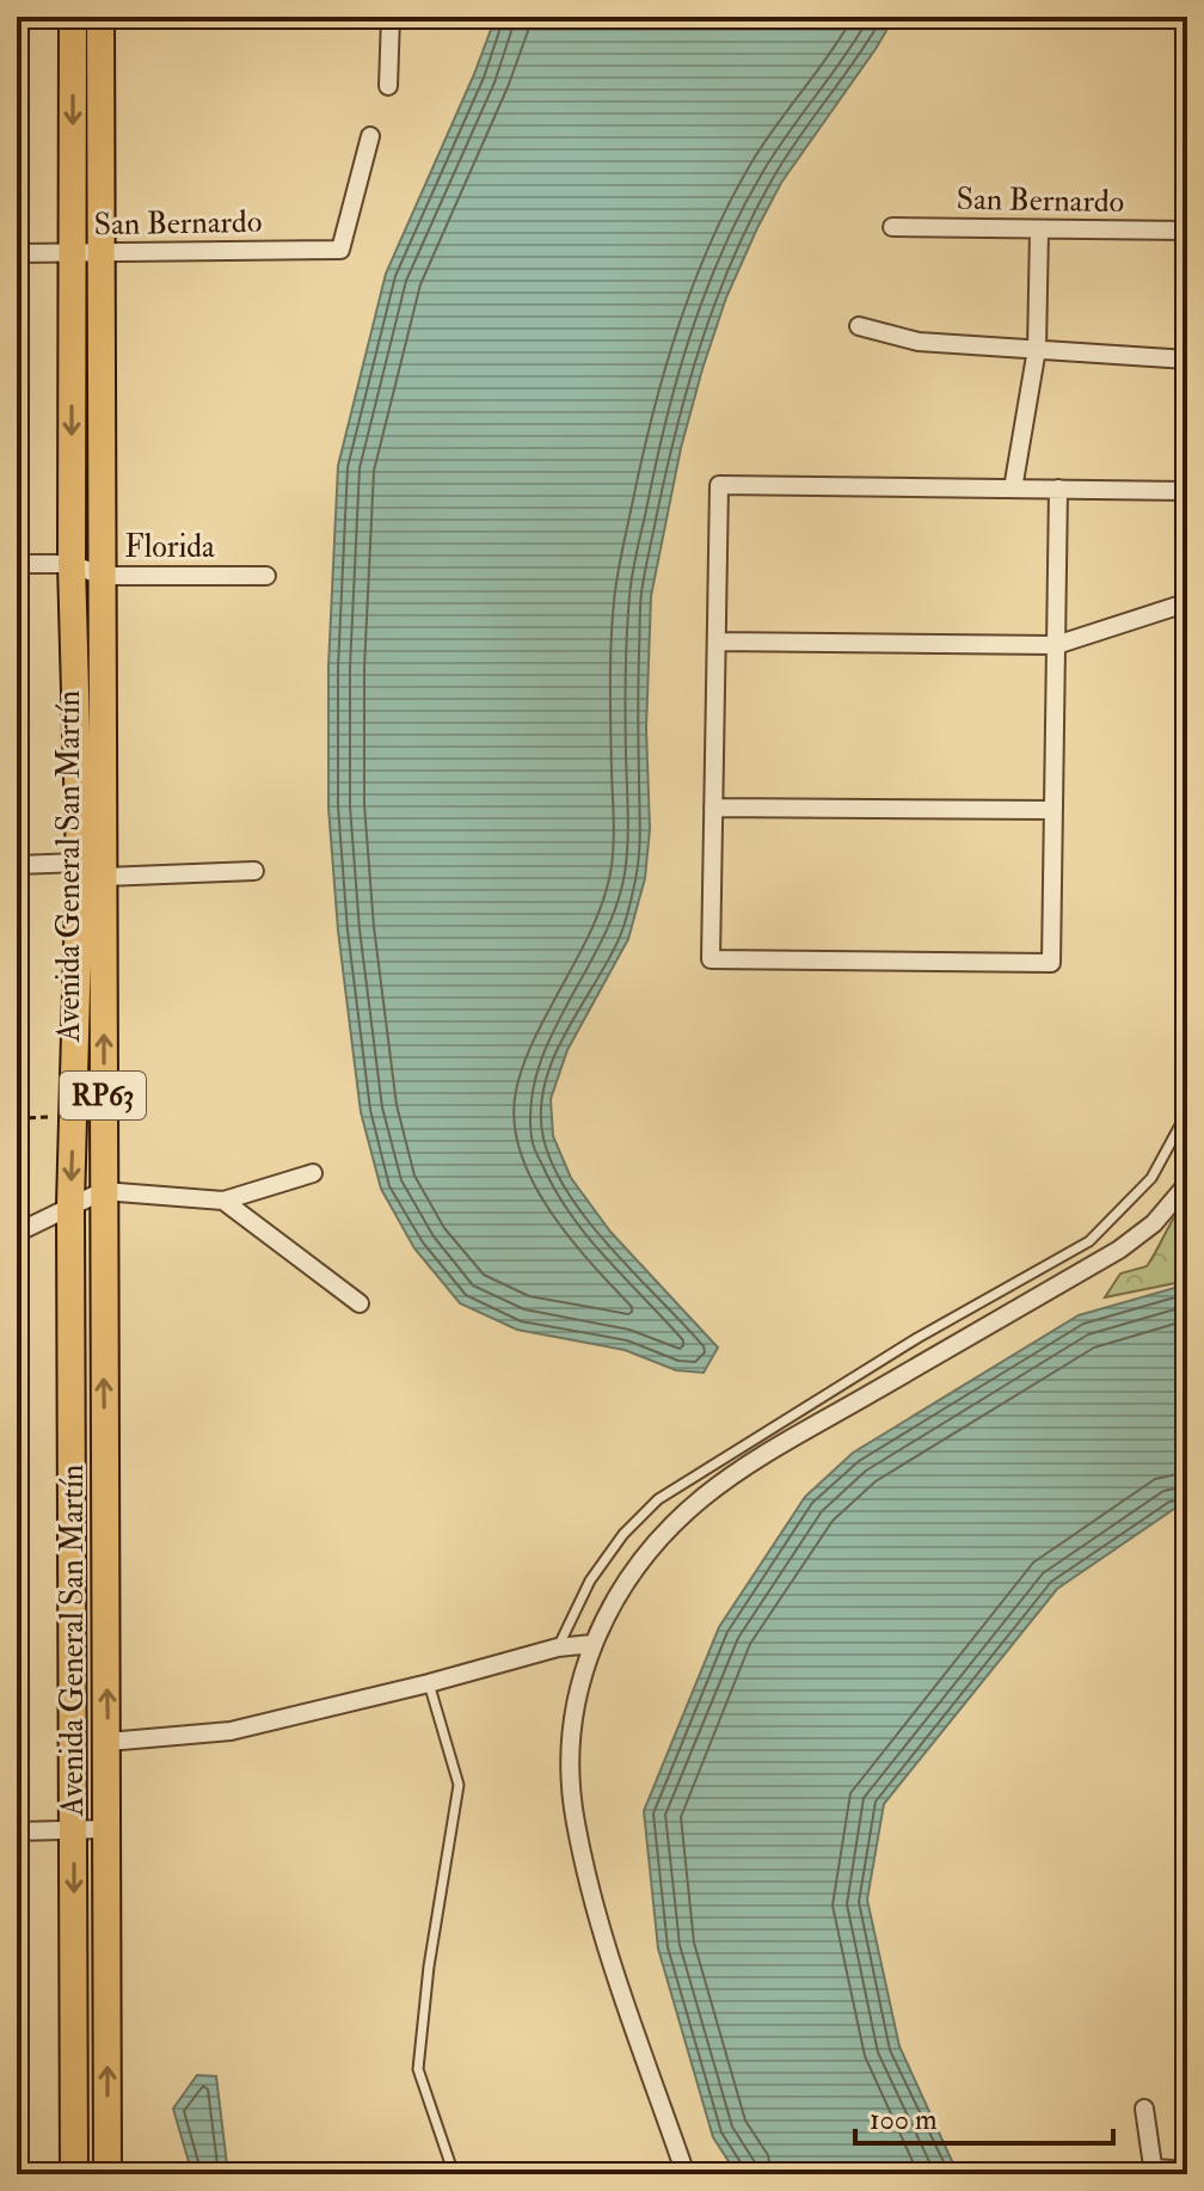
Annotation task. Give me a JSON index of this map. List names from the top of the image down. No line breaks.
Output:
{"streets":{"main road":["Avenida General San Martín","RP63"],"street":["San Bernardo","Florida"]},"crossings":[["San Bernardo","Avenida General San Martín"],["Florida","Avenida General San Martín"]],"scale_bar":"100 m"}
